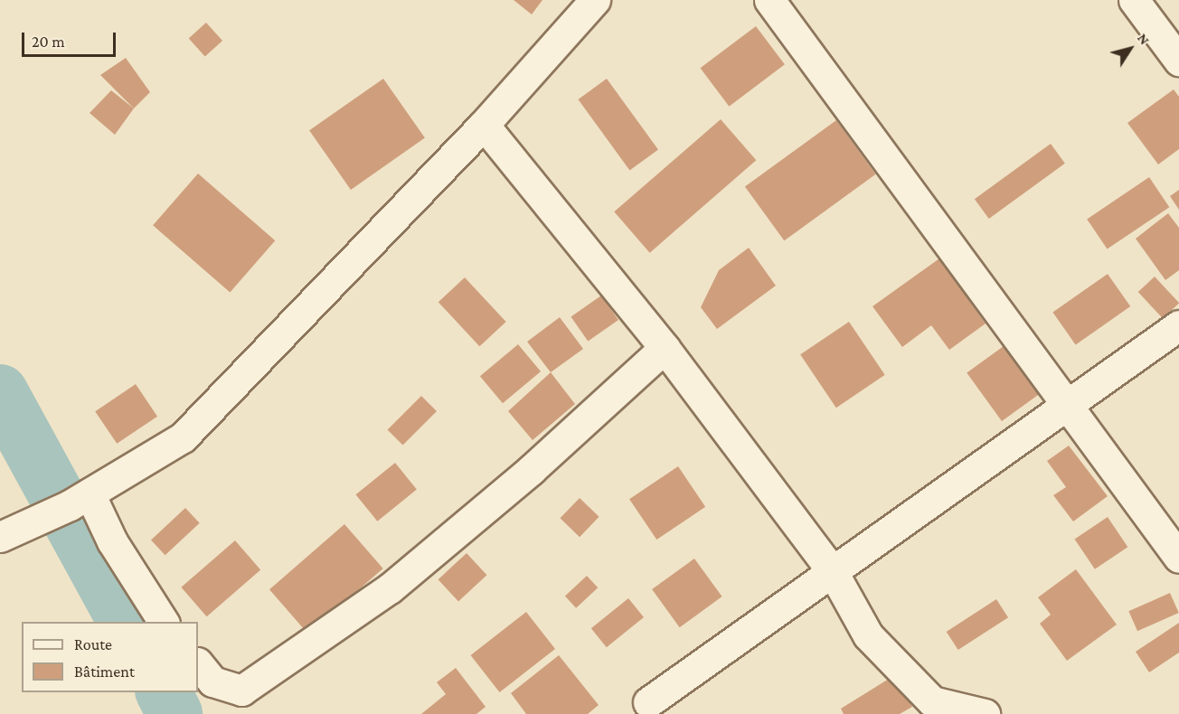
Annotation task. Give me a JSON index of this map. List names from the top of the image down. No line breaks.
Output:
{"legend":["Route","Bâtiment"],"scale_bar":"20 m","north":"top right"}
